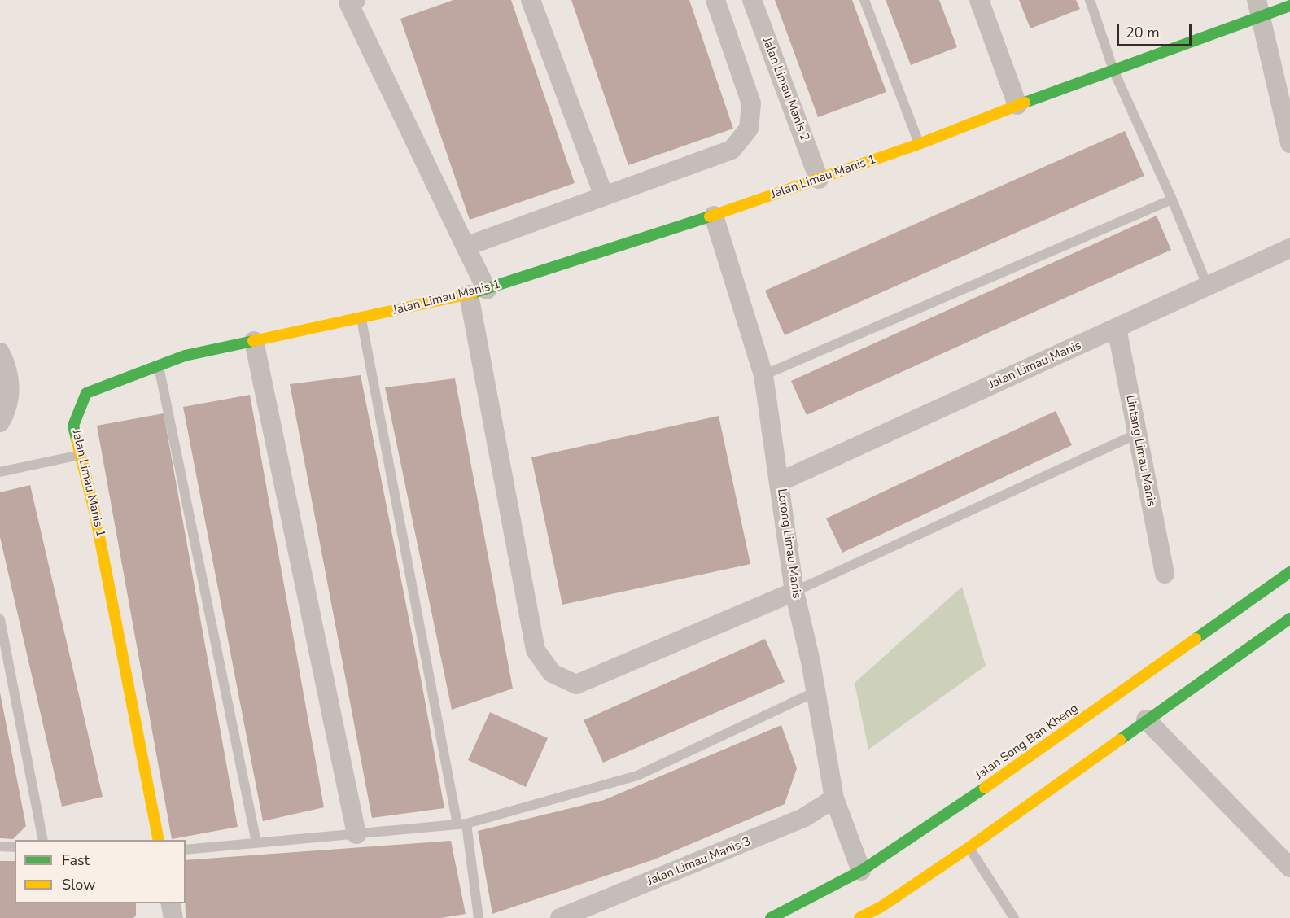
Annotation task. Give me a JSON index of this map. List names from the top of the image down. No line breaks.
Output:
{"streets":{"street":["Jalan Limau Manis 2","Jalan Limau Manis 1","Jalan Limau Manis","Lintang Limau Manis","Lorong Limau Manis","Jalan Song Ban Kheng","Jalan Limau Manis 3"]},"crossings":[["Jalan Limau Manis 2","Jalan Limau Manis 1"],["Jalan Limau Manis 1","Lorong Limau Manis"],["Jalan Limau Manis","Lintang Limau Manis"],["Jalan Limau Manis","Lorong Limau Manis"],["Lorong Limau Manis","Jalan Song Ban Kheng"],["Lorong Limau Manis","Jalan Limau Manis 3"]],"legend":["Fast","Slow"],"scale_bar":"20 m"}
